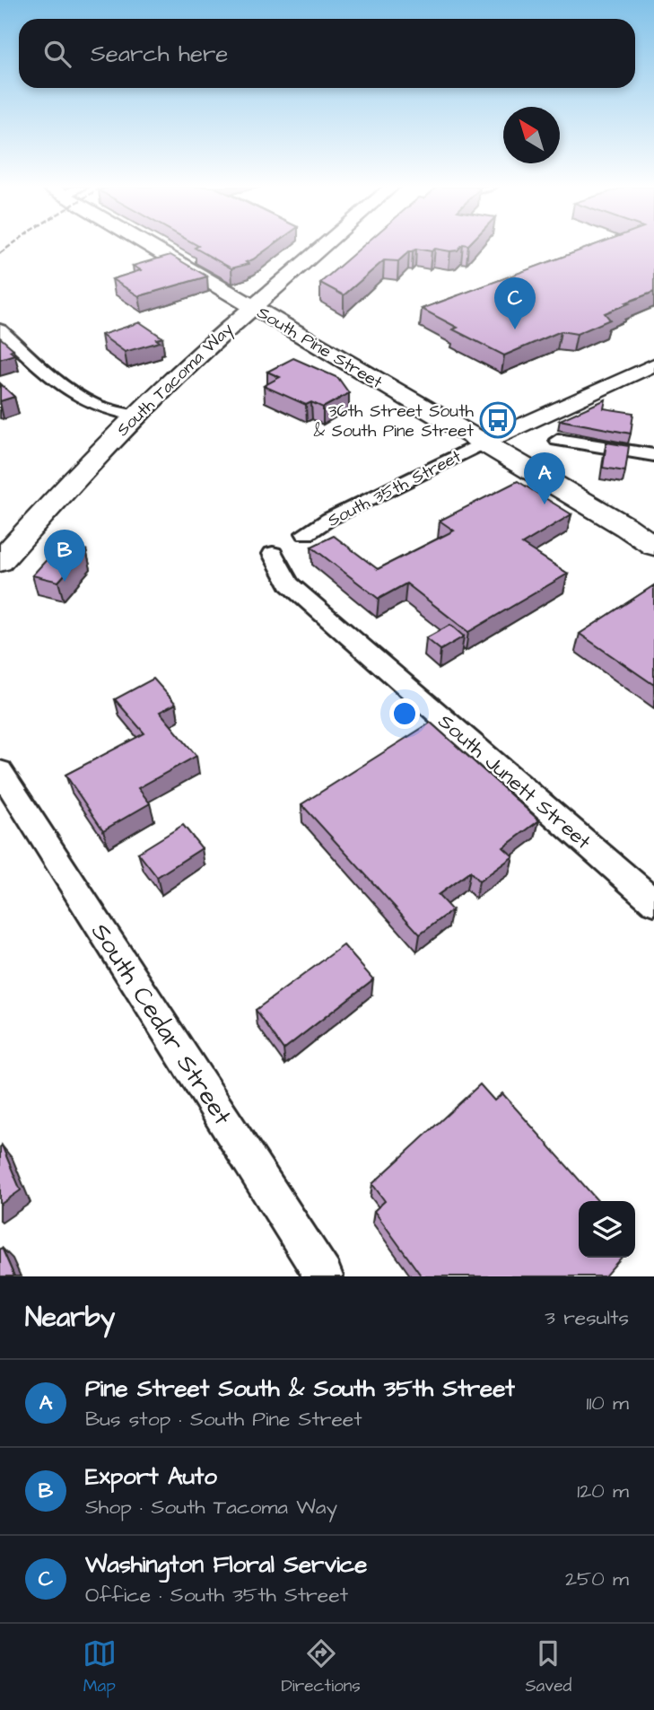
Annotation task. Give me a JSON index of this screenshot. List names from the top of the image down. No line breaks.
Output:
{"streets":{"main road":["South Pine Street","South Tacoma Way"],"street":["South 35th Street","South Junett Street","South Cedar Street"]},"crossings":[["South Pine Street","South Tacoma Way"],["South Pine Street","South 35th Street"]],"places":{"bus stop":["36th Street South & South Pine Street"]},"north":"top left","page":{"search":"Search here","pins":["C","A","B"],"heading":["Nearby","3 results"],"list":[{"mark":"A","name":"Pine Street South & South 35th Street","note":"Bus stop · South Pine Street","value":"110 m"},{"mark":"B","name":"Export Auto","note":"Shop · South Tacoma Way","value":"120 m"},{"mark":"C","name":"Washington Floral Service","note":"Office · South 35th Street","value":"250 m"}],"nav":["Map","Directions","Saved"]}}
